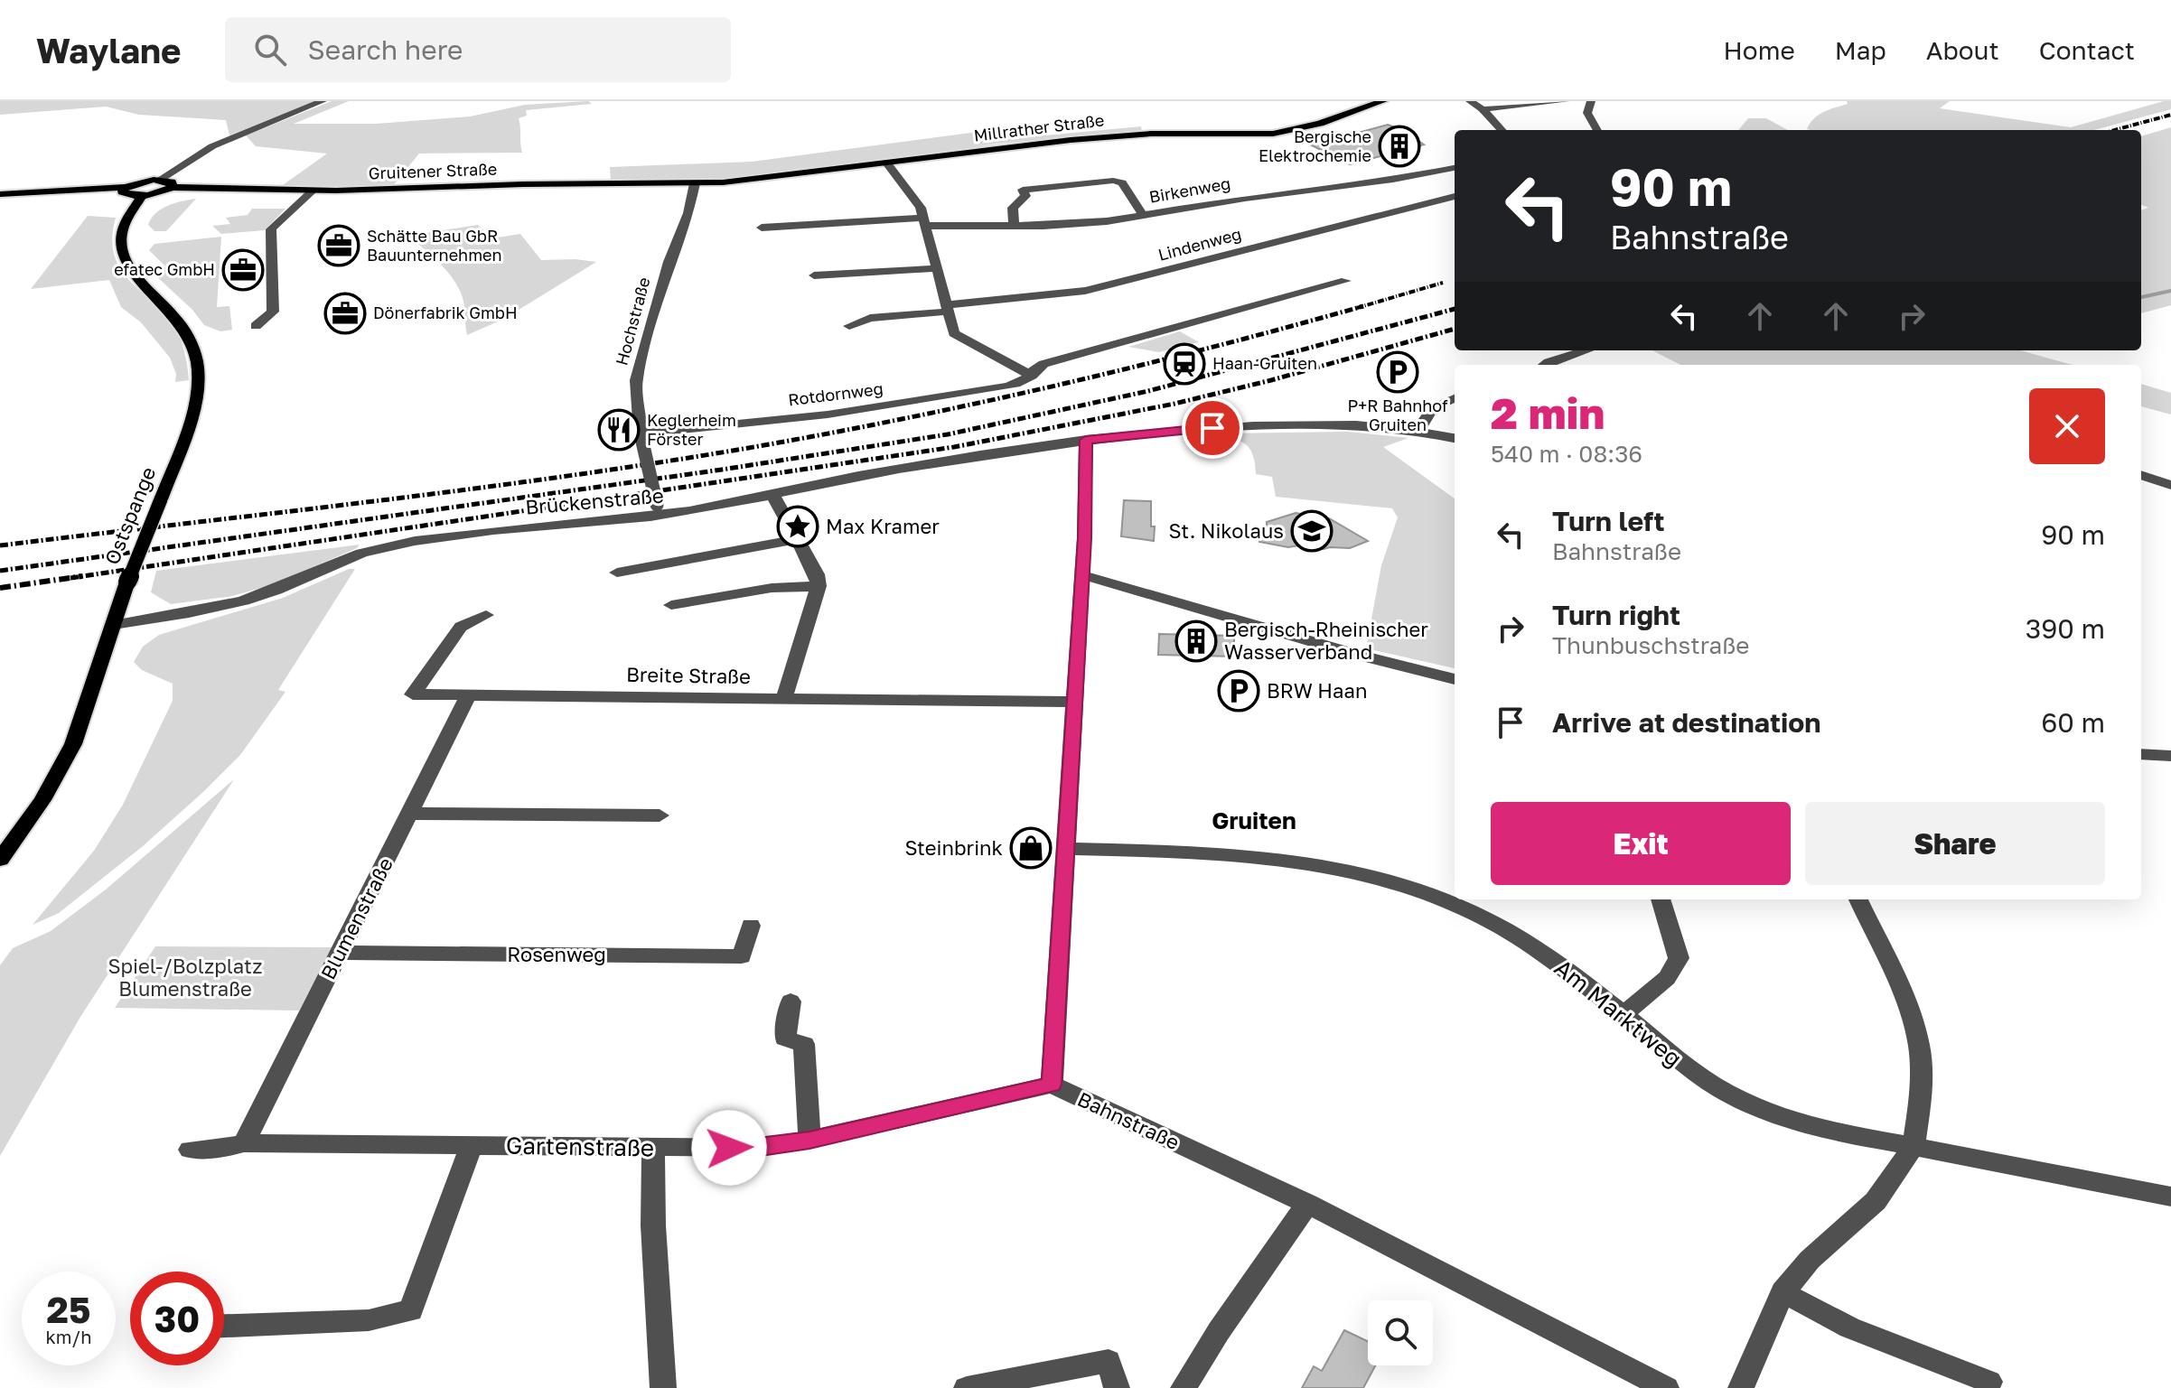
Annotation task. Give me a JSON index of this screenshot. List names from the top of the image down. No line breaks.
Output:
{"streets":{"main road":["Millrather Straße","Gruitener Straße","Ostspange"],"street":["Birkenweg","Lindenweg","Hochstraße","Rotdornweg","Brückenstraße","Breite Straße","Blumenstraße","Rosenweg","Am Marktweg","Bahnstraße","Gartenstraße"]},"crossings":[["Millrather Straße","Gruitener Straße"],["Millrather Straße","Hochstraße"],["Gruitener Straße","Hochstraße"],["Hochstraße","Rotdornweg"],["Hochstraße","Brückenstraße"],["Brückenstraße","Ostspange"],["Breite Straße","Blumenstraße"],["Blumenstraße","Rosenweg"],["Blumenstraße","Gartenstraße"],["Bahnstraße","Gartenstraße"]],"districts":["Gruiten"],"parks":["Spiel-/Bolzplatz Blumenstraße"],"places":{"building":["Bergische Elektrochemie","Bergisch-Rheinischer Wasserverband"],"office":["Schätte Bau GbR Bauunternehmen","efatec GmbH","Dönerfabrik GmbH"],"station":["Haan-Gruiten"],"parking":["P+R Bahnhof Gruiten","BRW Haan"],"restaurant":["Keglerheim Förster"],"place":["Max Kramer"],"school or university":["St. Nikolaus"],"shop":["Steinbrink"]},"page":{"header":"Waylane","search":"Search here","nav":["Home","Map","About","Contact"],"turn":["90 m","Bahnstraße"],"heading":["2 min","540 m · 08:36"],"list":[{"name":"Turn left","note":"Bahnstraße","value":"90 m"},{"name":"Turn right","note":"Thunbuschstraße","value":"390 m"},{"name":"Arrive at destination","value":"60 m"}],"buttons":["Exit","Share"],"speed":"25 km/h","limit":"30"}}
